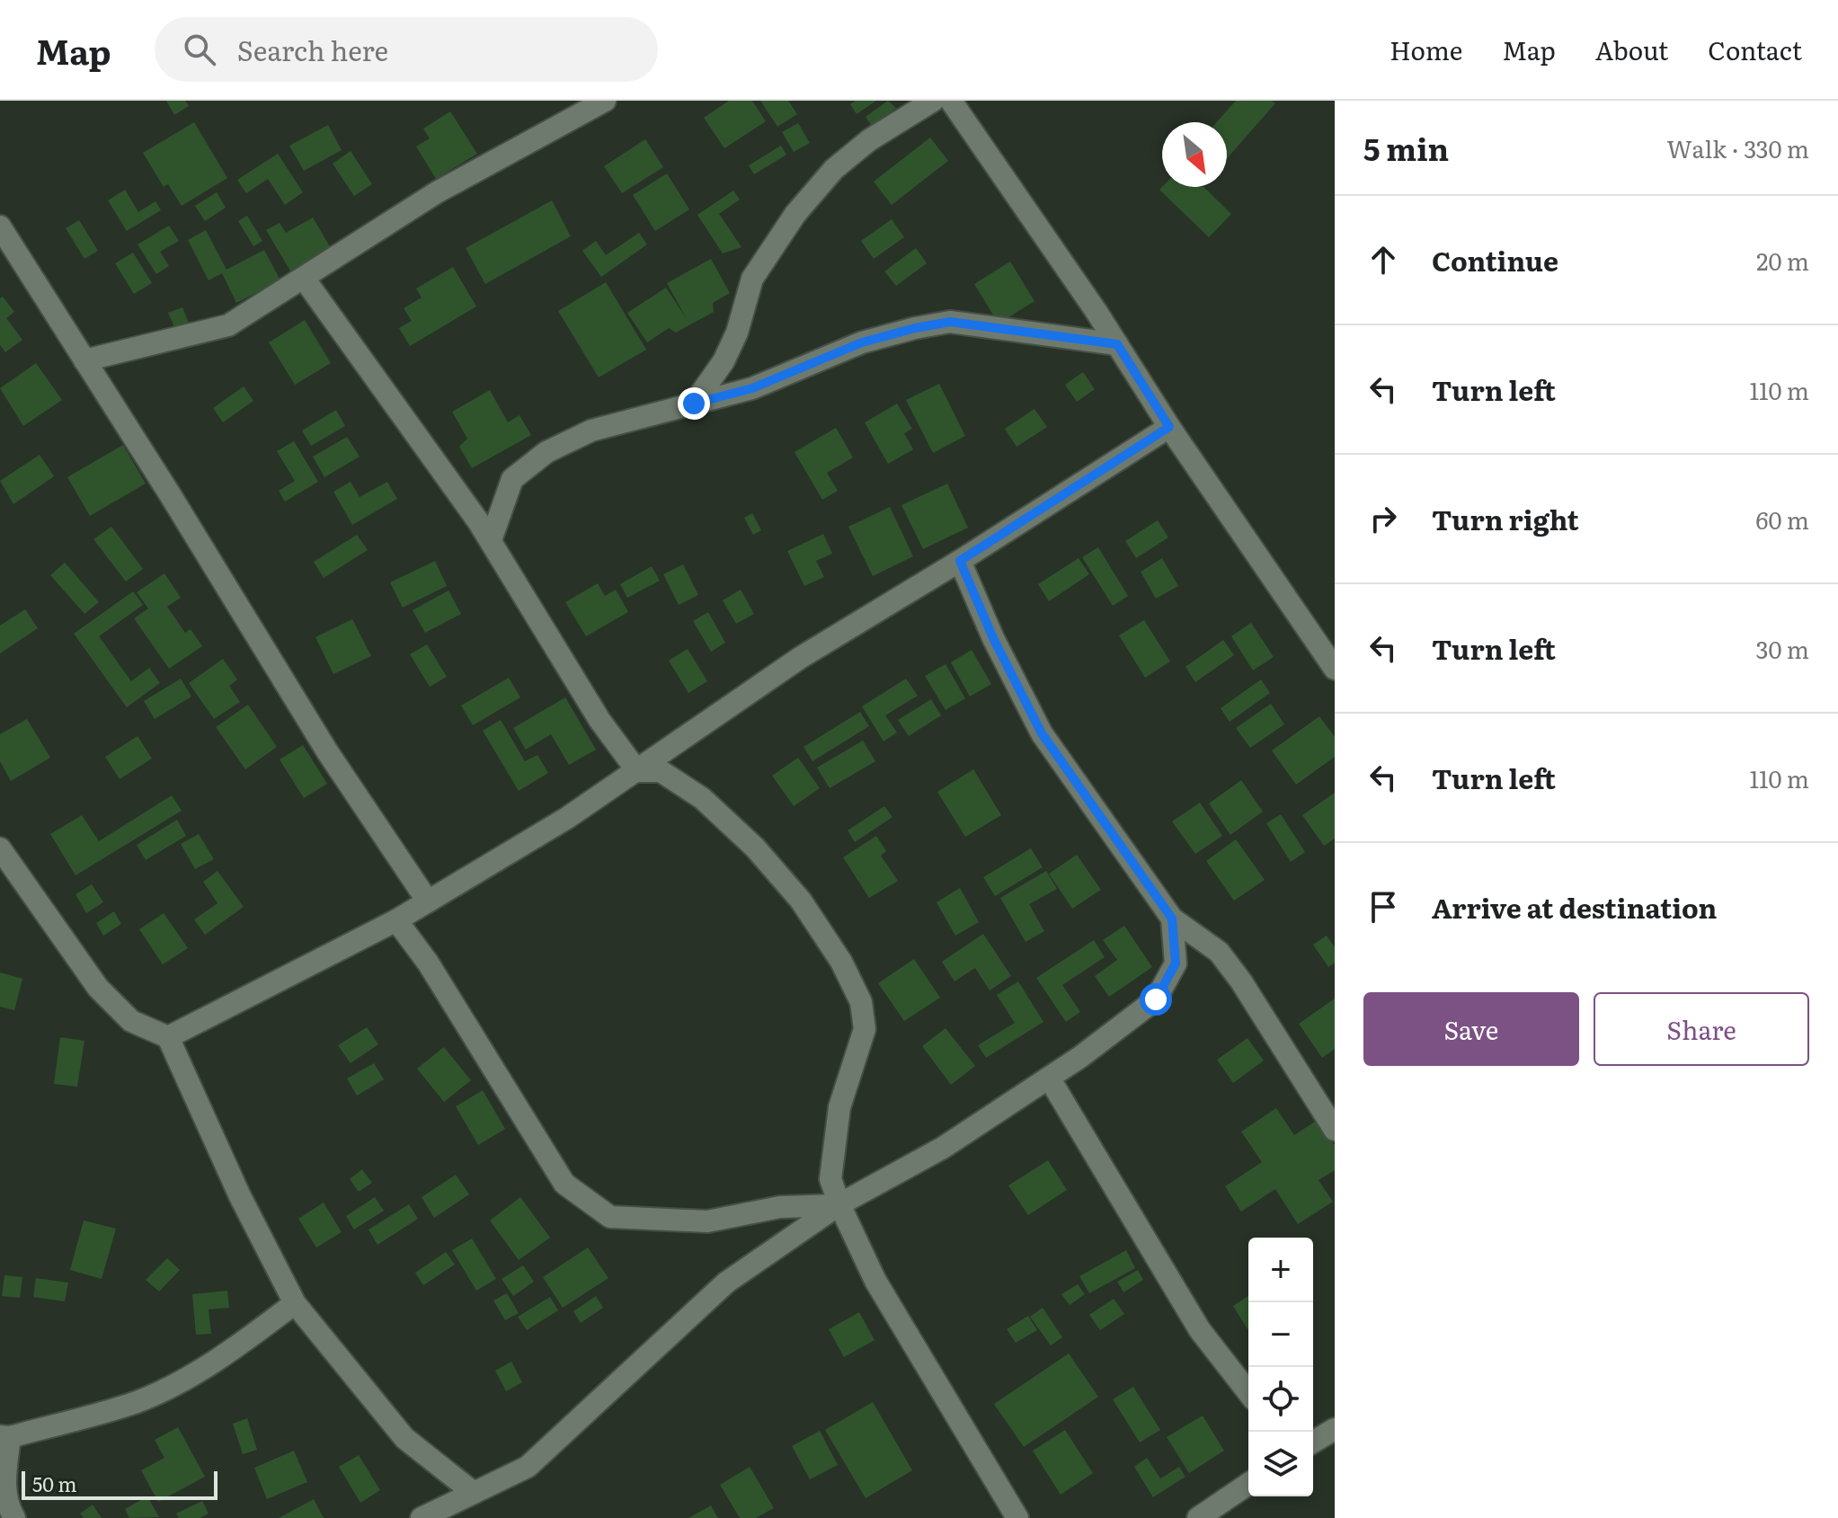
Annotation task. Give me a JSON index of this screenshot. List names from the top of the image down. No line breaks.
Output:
{"scale_bar":"50 m","north":"bottom right","page":{"header":"Map","search":"Search here","nav":["Home","Map","About","Contact"],"heading":["5 min","Walk · 330 m"],"list":[["Continue","20 m"],["Turn left","110 m"],["Turn right","60 m"],["Turn left","30 m"],["Turn left","110 m"],"Arrive at destination"],"buttons":["Save","Share"],"map_buttons":["+","−"],"scale":"50 m"}}
